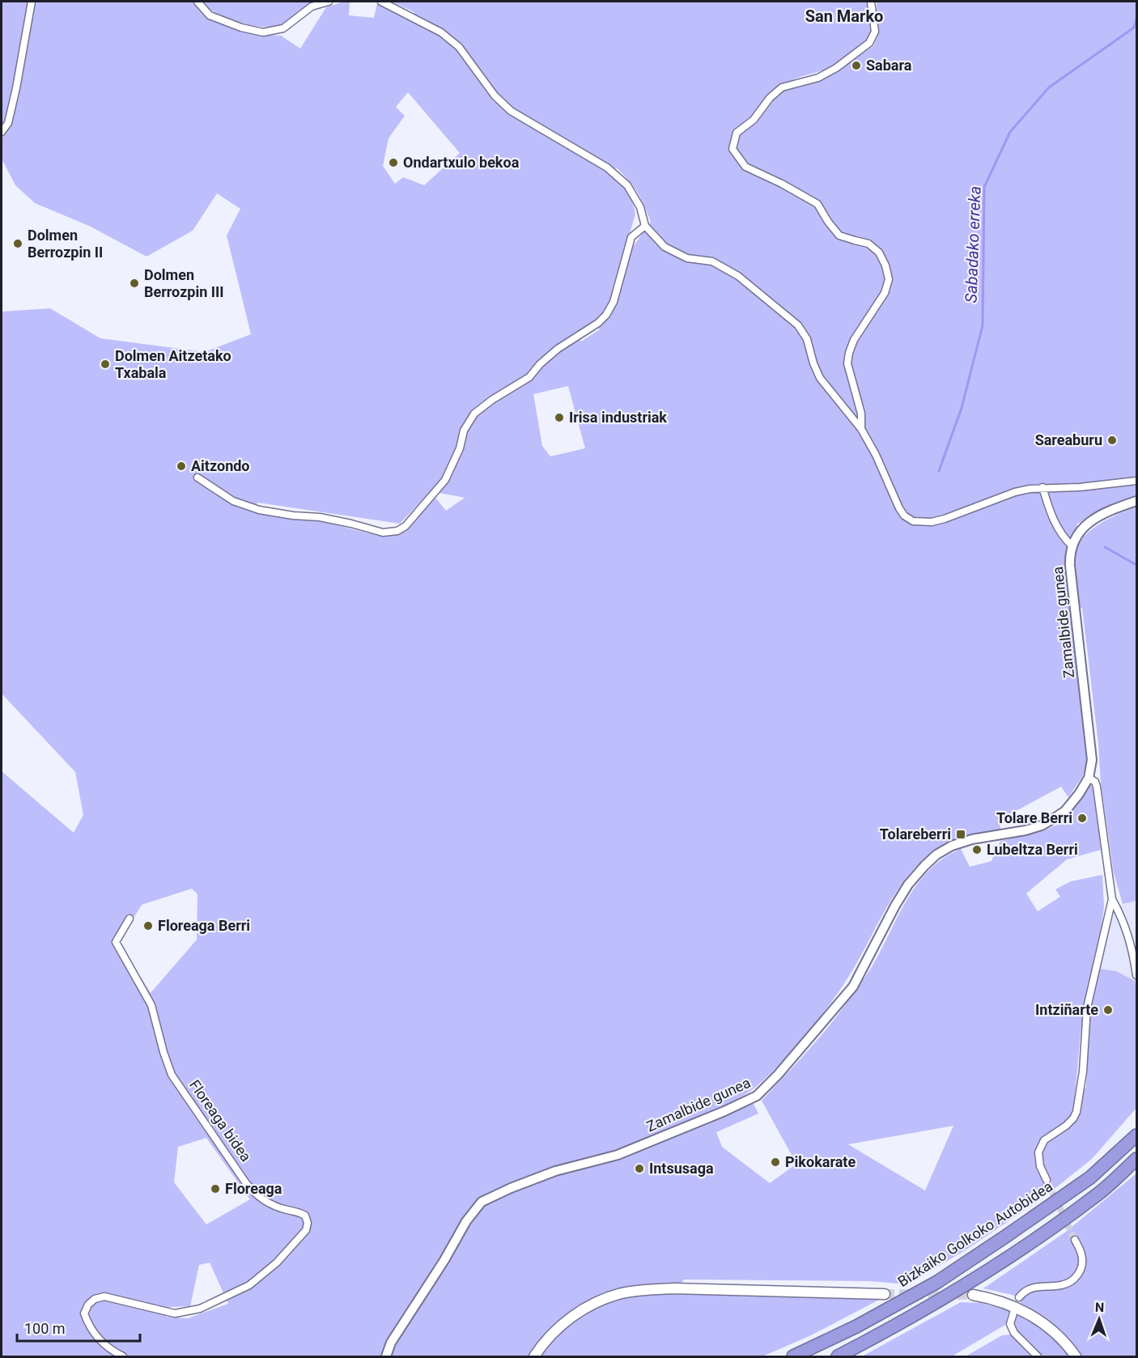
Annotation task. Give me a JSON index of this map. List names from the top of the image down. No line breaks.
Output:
{"streets":{"highway":["Bizkaiko Golkoko Autobidea"],"street":["Zamalbide gunea","Floreaga bidea"]},"districts":["San Marko"],"water":["Sabadako erreka"],"places":{"other":["Sabara","Ondartxulo bekoa","Dolmen Berrozpin II","Dolmen Berrozpin III","Dolmen Aitzetako Txabala","Irisa industriak","Sareaburu","Aitzondo","Tolare Berri","Lubeltza Berri","Floreaga Berri","Intziñarte","Pikokarate","Intsusaga","Floreaga"],"transit":["Tolareberri"]},"scale_bar":"100 m","north":"top"}
